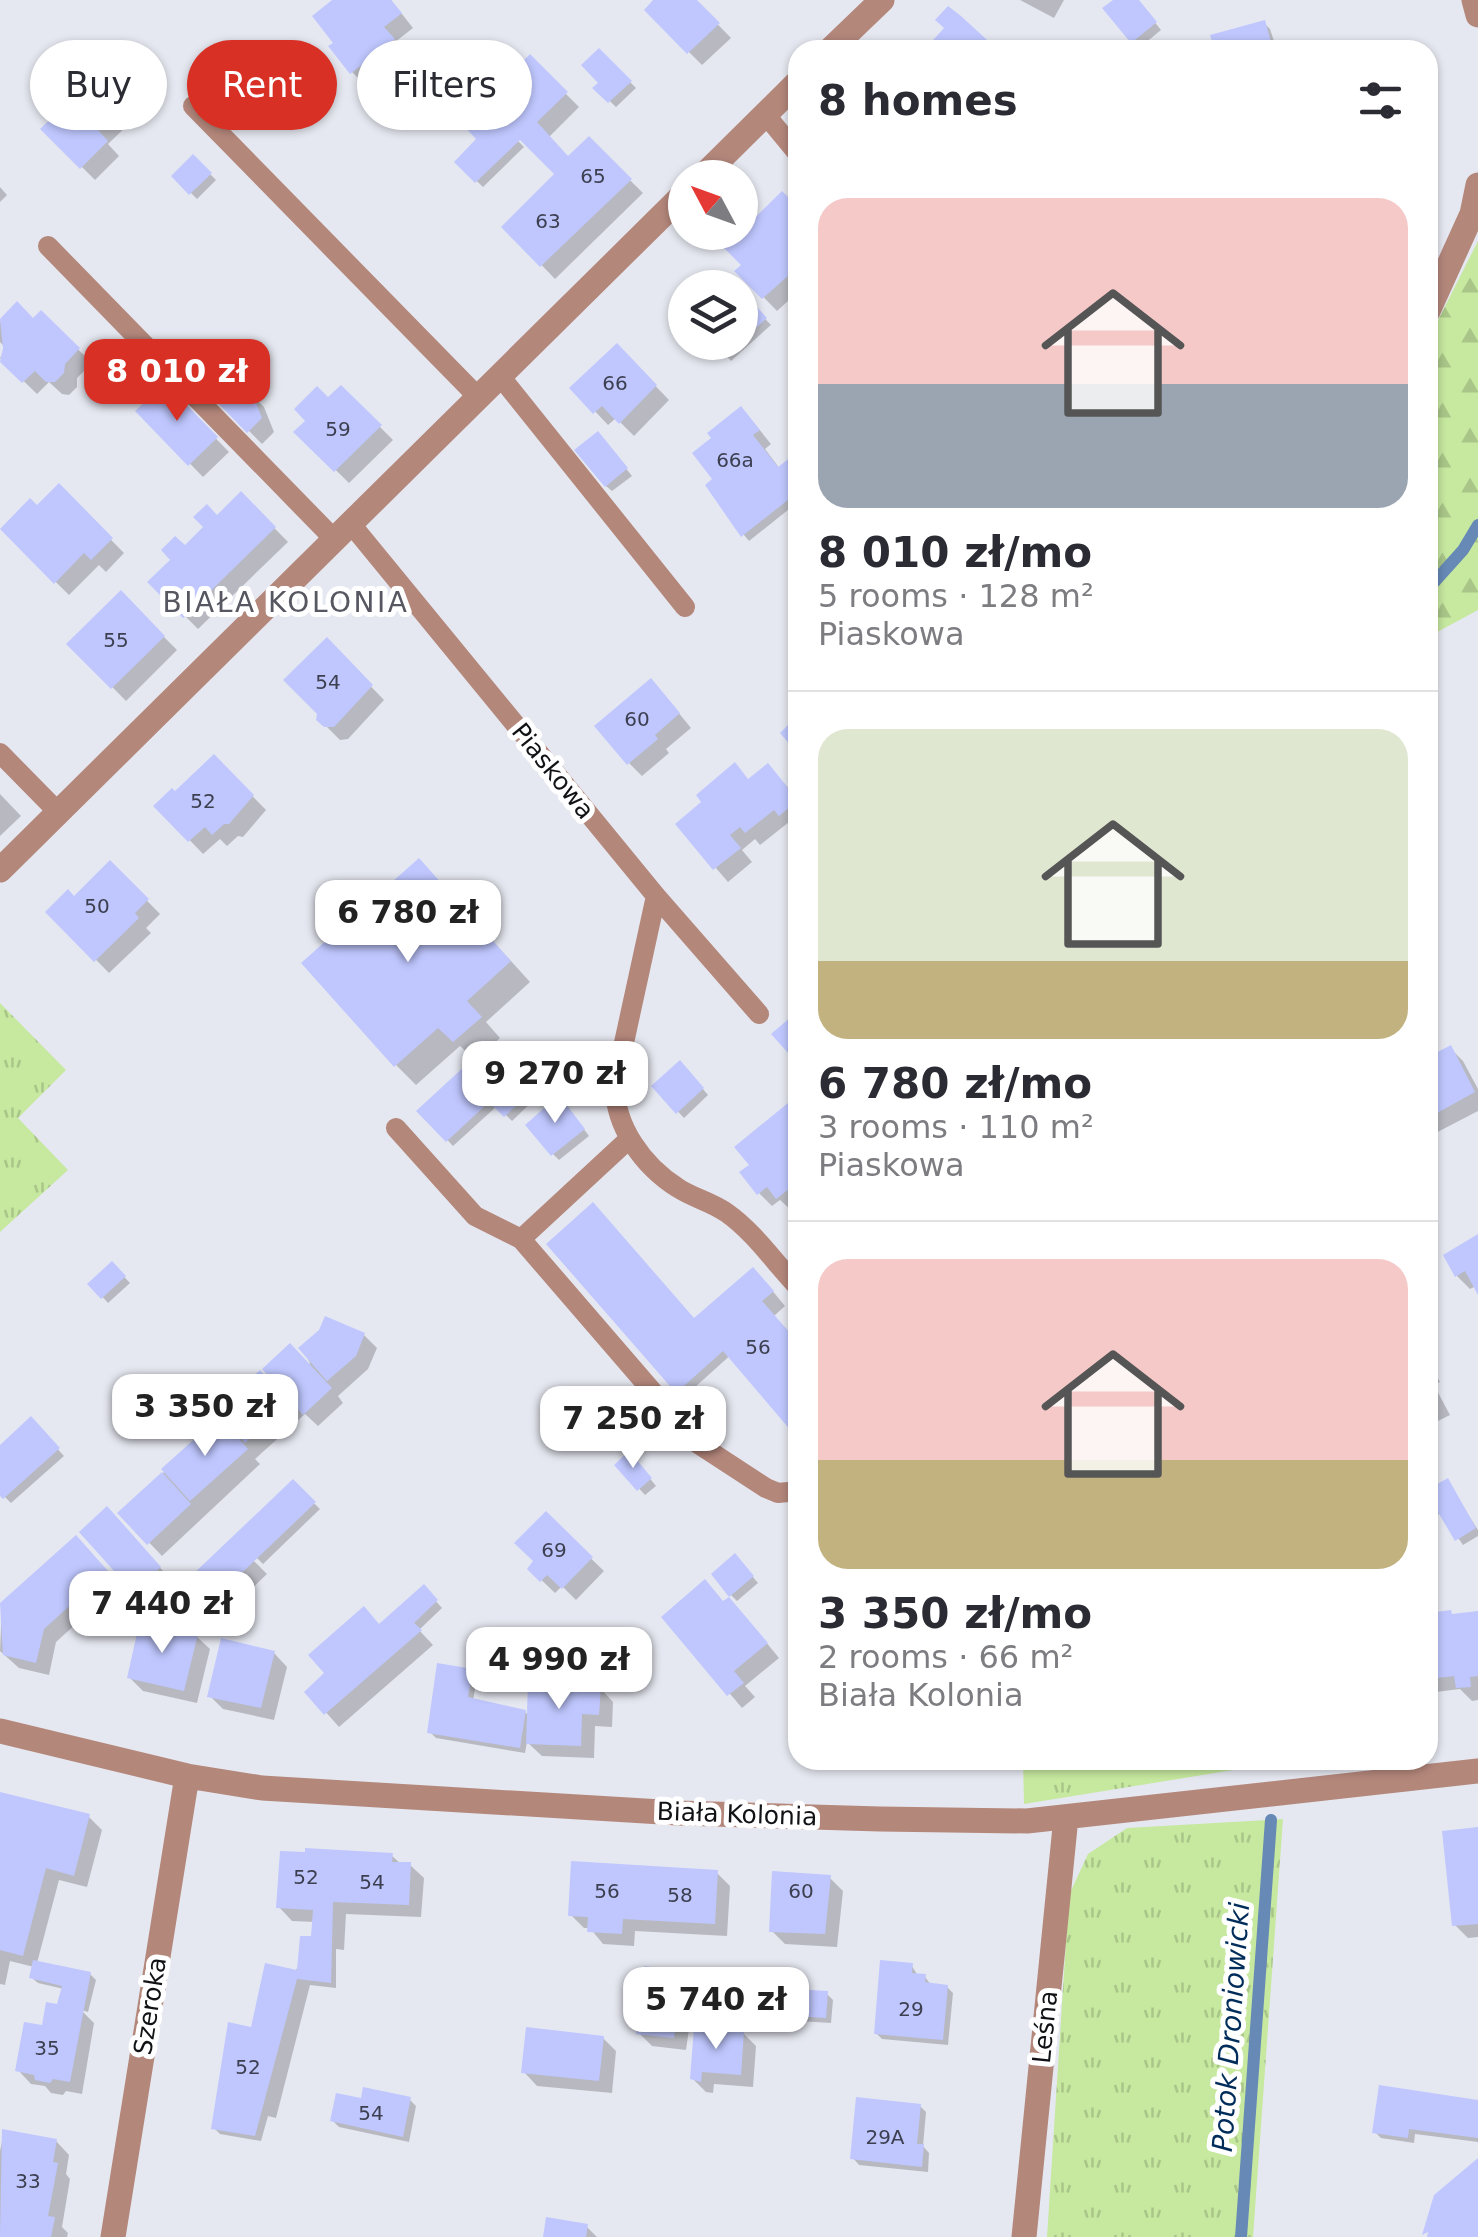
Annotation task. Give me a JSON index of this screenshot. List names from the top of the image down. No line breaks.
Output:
{"streets":{"street":["Biała Kolonia","Szeroka","Leśna"],"lane":["Piaskowa"]},"crossings":[["Biała Kolonia","Szeroka"],["Biała Kolonia","Leśna"]],"districts":["BIAŁA KOLONIA"],"water":["Potok Droniowicki"],"house_numbers":["65","63","66","59","66a","55","54","60","52","50","56","69","52","54","56","60","58","29","35","52","54","29A","33"],"north":"top left","page":{"chip":["Buy","Rent","Filters"],"heading":"8 homes","list":[{"name":"8 010 zł/mo","note":"5 rooms · 128 m² · Piaskowa"},{"name":"6 780 zł/mo","note":"3 rooms · 110 m² · Piaskowa"},{"name":"3 350 zł/mo","note":"2 rooms · 66 m² · Biała Kolonia"}],"price":["8 010 zł","6 780 zł","9 270 zł","3 350 zł","7 250 zł","7 440 zł","4 990 zł","5 740 zł"]}}
